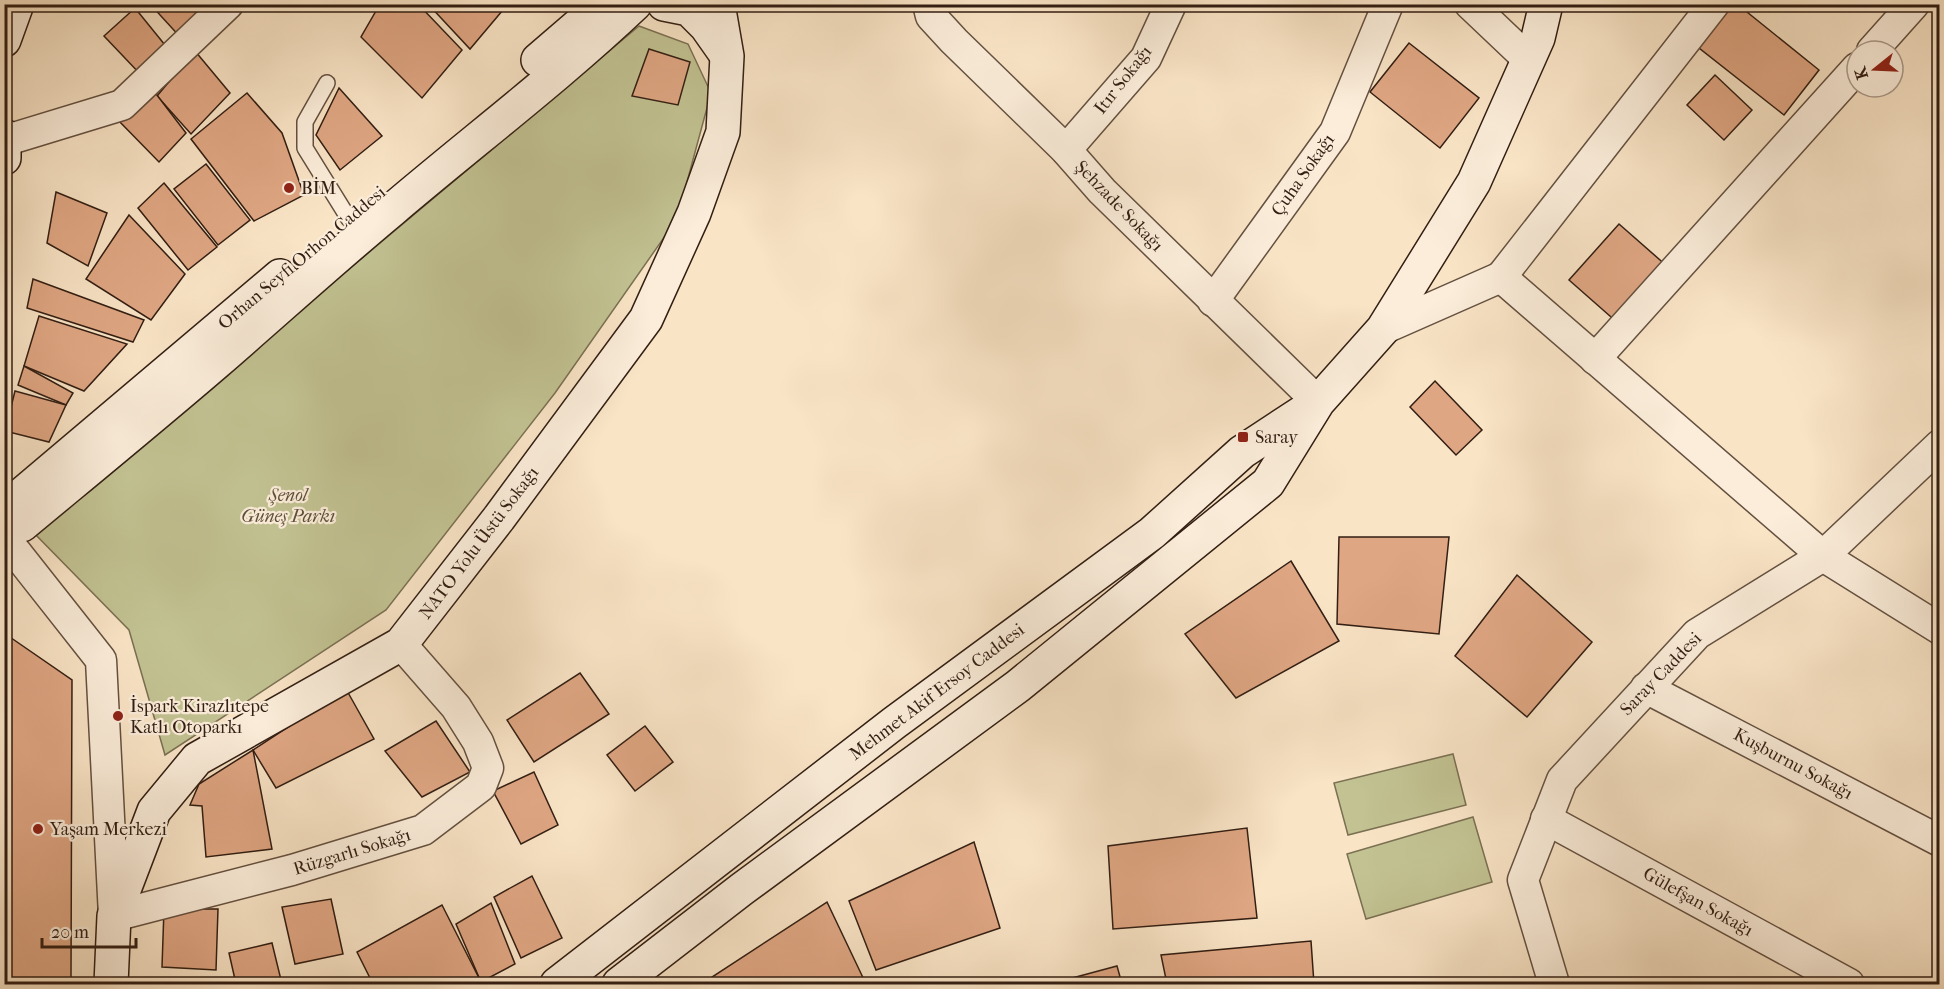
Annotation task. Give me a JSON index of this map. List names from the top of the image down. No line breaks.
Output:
{"streets":{"street":["Itır Sokağı","Çuha Sokağı","Şehzade Sokağı","Orhan Seyfi Orhon Caddesi","NATO Yolu Üstü Sokağı","Saray Caddesi","Mehmet Akif Ersoy Caddesi","Kuşburnu Sokağı","Rüzgarlı Sokağı","Gülefşan Sokağı"]},"crossings":[["Itır Sokağı","Şehzade Sokağı"],["Çuha Sokağı","Şehzade Sokağı"],["Şehzade Sokağı","Mehmet Akif Ersoy Caddesi"],["NATO Yolu Üstü Sokağı","Rüzgarlı Sokağı"],["Saray Caddesi","Kuşburnu Sokağı"],["Saray Caddesi","Gülefşan Sokağı"]],"parks":["Şenol Güneş Parkı"],"places":{"other":["BİM","İspark Kirazlıtepe Katlı Otoparkı","Yaşam Merkezi"],"transit":["Saray"]},"scale_bar":"20 m","north":"left"}
